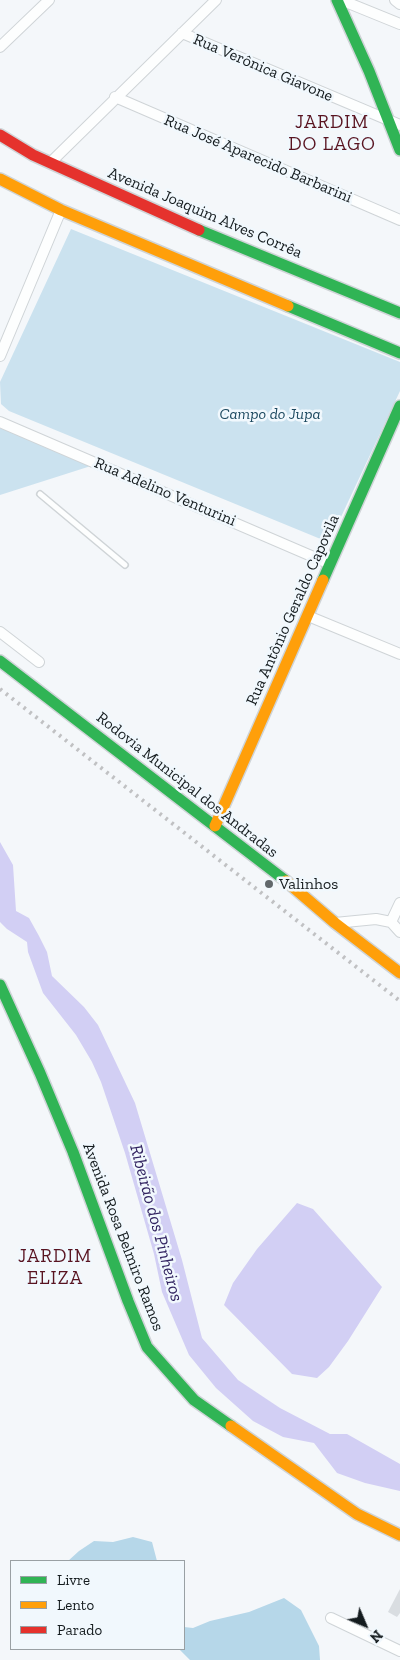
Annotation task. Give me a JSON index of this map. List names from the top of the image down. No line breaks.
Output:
{"streets":{"main road":["Avenida Joaquim Alves Corrêa","Rua Antônio Geraldo Capovila","Rodovia Municipal dos Andradas","Avenida Rosa Belmiro Ramos"],"street":["Rua Verônica Giavone","Rua José Aparecido Barbarini","Rua Adelino Venturini"]},"crossings":[["Rua Adelino Venturini","Rua Antônio Geraldo Capovila"],["Rua Antônio Geraldo Capovila","Rodovia Municipal dos Andradas"]],"districts":["JARDIM DO LAGO","JARDIM ELIZA"],"water":["Ribeirão dos Pinheiros"],"parks":["Campo do Jupa"],"places":["Valinhos"],"legend":["Livre","Lento","Parado"],"north":"bottom right"}
